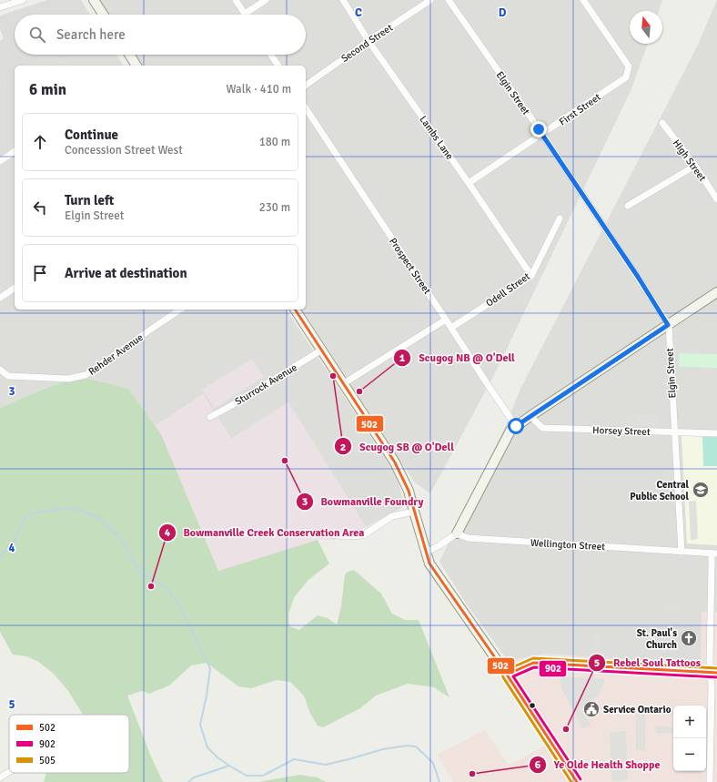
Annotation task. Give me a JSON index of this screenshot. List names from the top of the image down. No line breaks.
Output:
{"streets":{"street":["Second Street","Elgin Street","First Street","Lambs Lane","High Street","Prospect Street","Odell Street","Rehder Avenue","Sturrock Avenue","Horsey Street","Wellington Street"]},"crossings":[["Second Street","Lambs Lane"],["Elgin Street","First Street"],["Elgin Street","Horsey Street"],["Elgin Street","Wellington Street"],["First Street","Lambs Lane"],["Lambs Lane","Odell Street"],["Prospect Street","Odell Street"]],"places":{"other":["Scugog SB @ O'Dell","Scugog NB @ O'Dell","Bowmanville Foundry","Bowmanville Creek Conservation Area","Rebel Soul Tattoos","Ye Olde Health Shoppe"],"school or university":["Central Public School"],"church":["St. Paul's Church"],"public building":["Service Ontario"]},"lines":["transit line 502","transit line 505","transit line 902"],"legend":["502","902","505"],"north":"top","page":{"search":"Search here","heading":["6 min","Walk · 410 m"],"list":[["Continue","Concession Street West","180 m"],["Turn left","Elgin Street","230 m"],"Arrive at destination"],"map_buttons":["+","−"]},"grid":{"columns":["C","D"],"rows":["3","4","5"]}}
